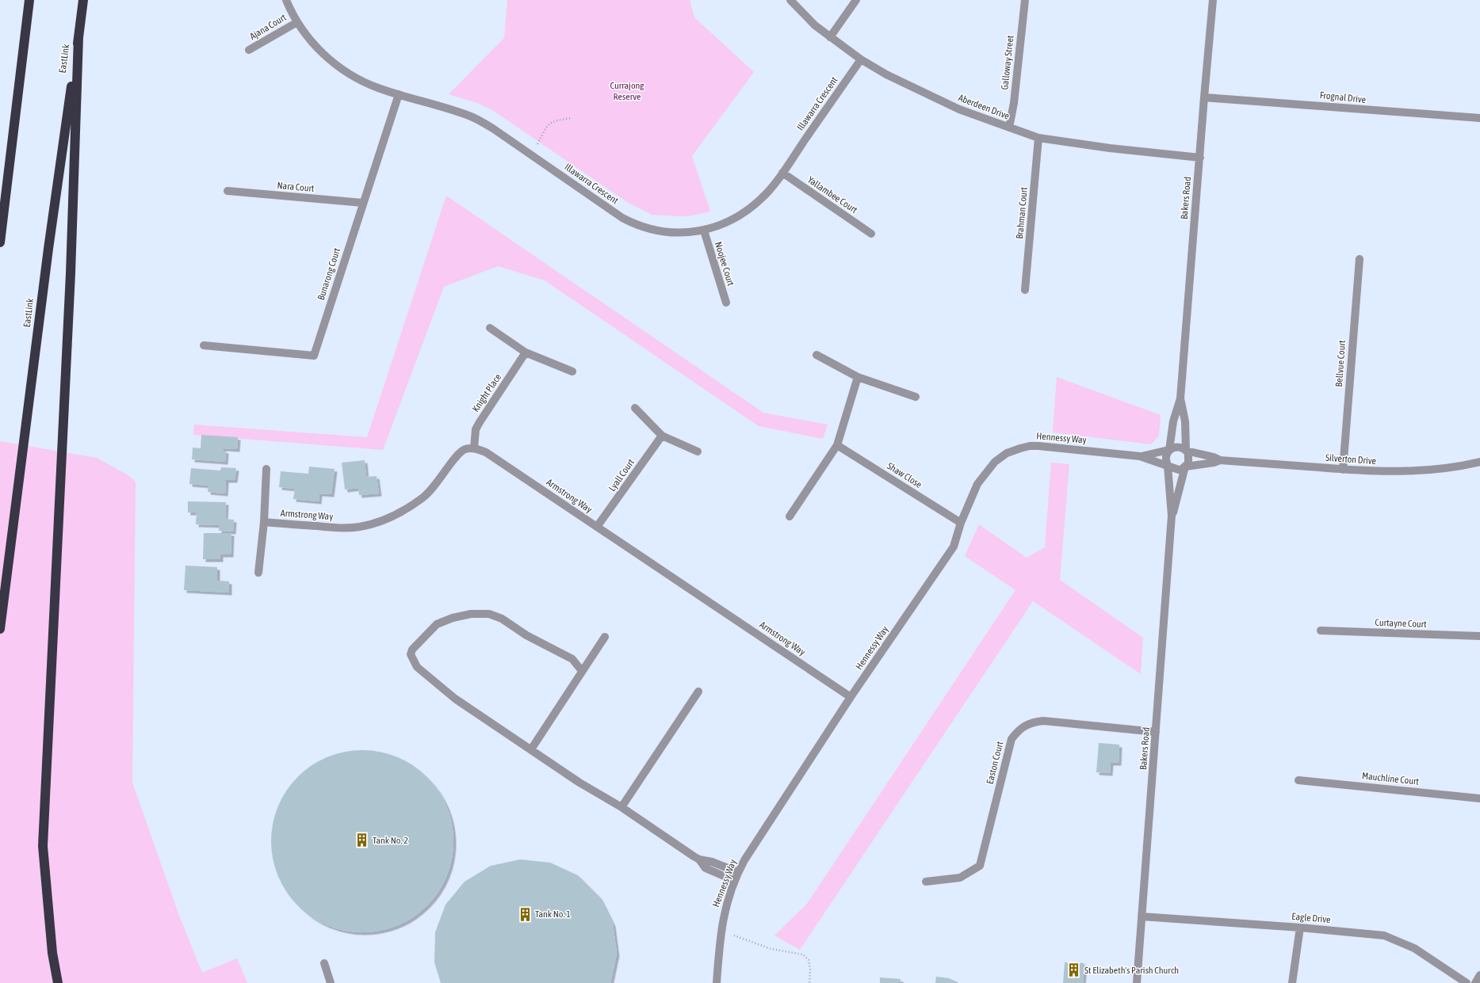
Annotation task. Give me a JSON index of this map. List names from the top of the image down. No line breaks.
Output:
{"streets":{"highway":["EastLink"],"street":["Ajana Court","Galloway Street","Frognal Drive","Illawarra Crescent","Aberdeen Drive","Nara Court","Yallambee Court","Bakers Road","Brahman Court","Noojee Court","Bunarong Court","Bellvue Court","Knight Place","Hennessy Way","Silverton Drive","Lyall Court","Shaw Close","Armstrong Way","Curtayne Court","Easton Court","Mauchline Court","Eagle Drive"]},"crossings":[["Ajana Court","Illawarra Crescent"],["Galloway Street","Aberdeen Drive"],["Frognal Drive","Bakers Road"],["Illawarra Crescent","Aberdeen Drive"],["Illawarra Crescent","Yallambee Court"],["Illawarra Crescent","Noojee Court"],["Illawarra Crescent","Bunarong Court"],["Aberdeen Drive","Bakers Road"],["Aberdeen Drive","Brahman Court"],["Nara Court","Bunarong Court"],["Bakers Road","Hennessy Way"],["Bakers Road","Silverton Drive"],["Bakers Road","Easton Court"],["Bakers Road","Eagle Drive"],["Bellvue Court","Silverton Drive"],["Knight Place","Armstrong Way"],["Hennessy Way","Silverton Drive"],["Hennessy Way","Shaw Close"],["Hennessy Way","Armstrong Way"],["Lyall Court","Armstrong Way"]],"parks":["Currajong Reserve"],"places":{"building":["Tank No. 2","Tank No. 1","St Elizabeth's Parish Church"]}}
